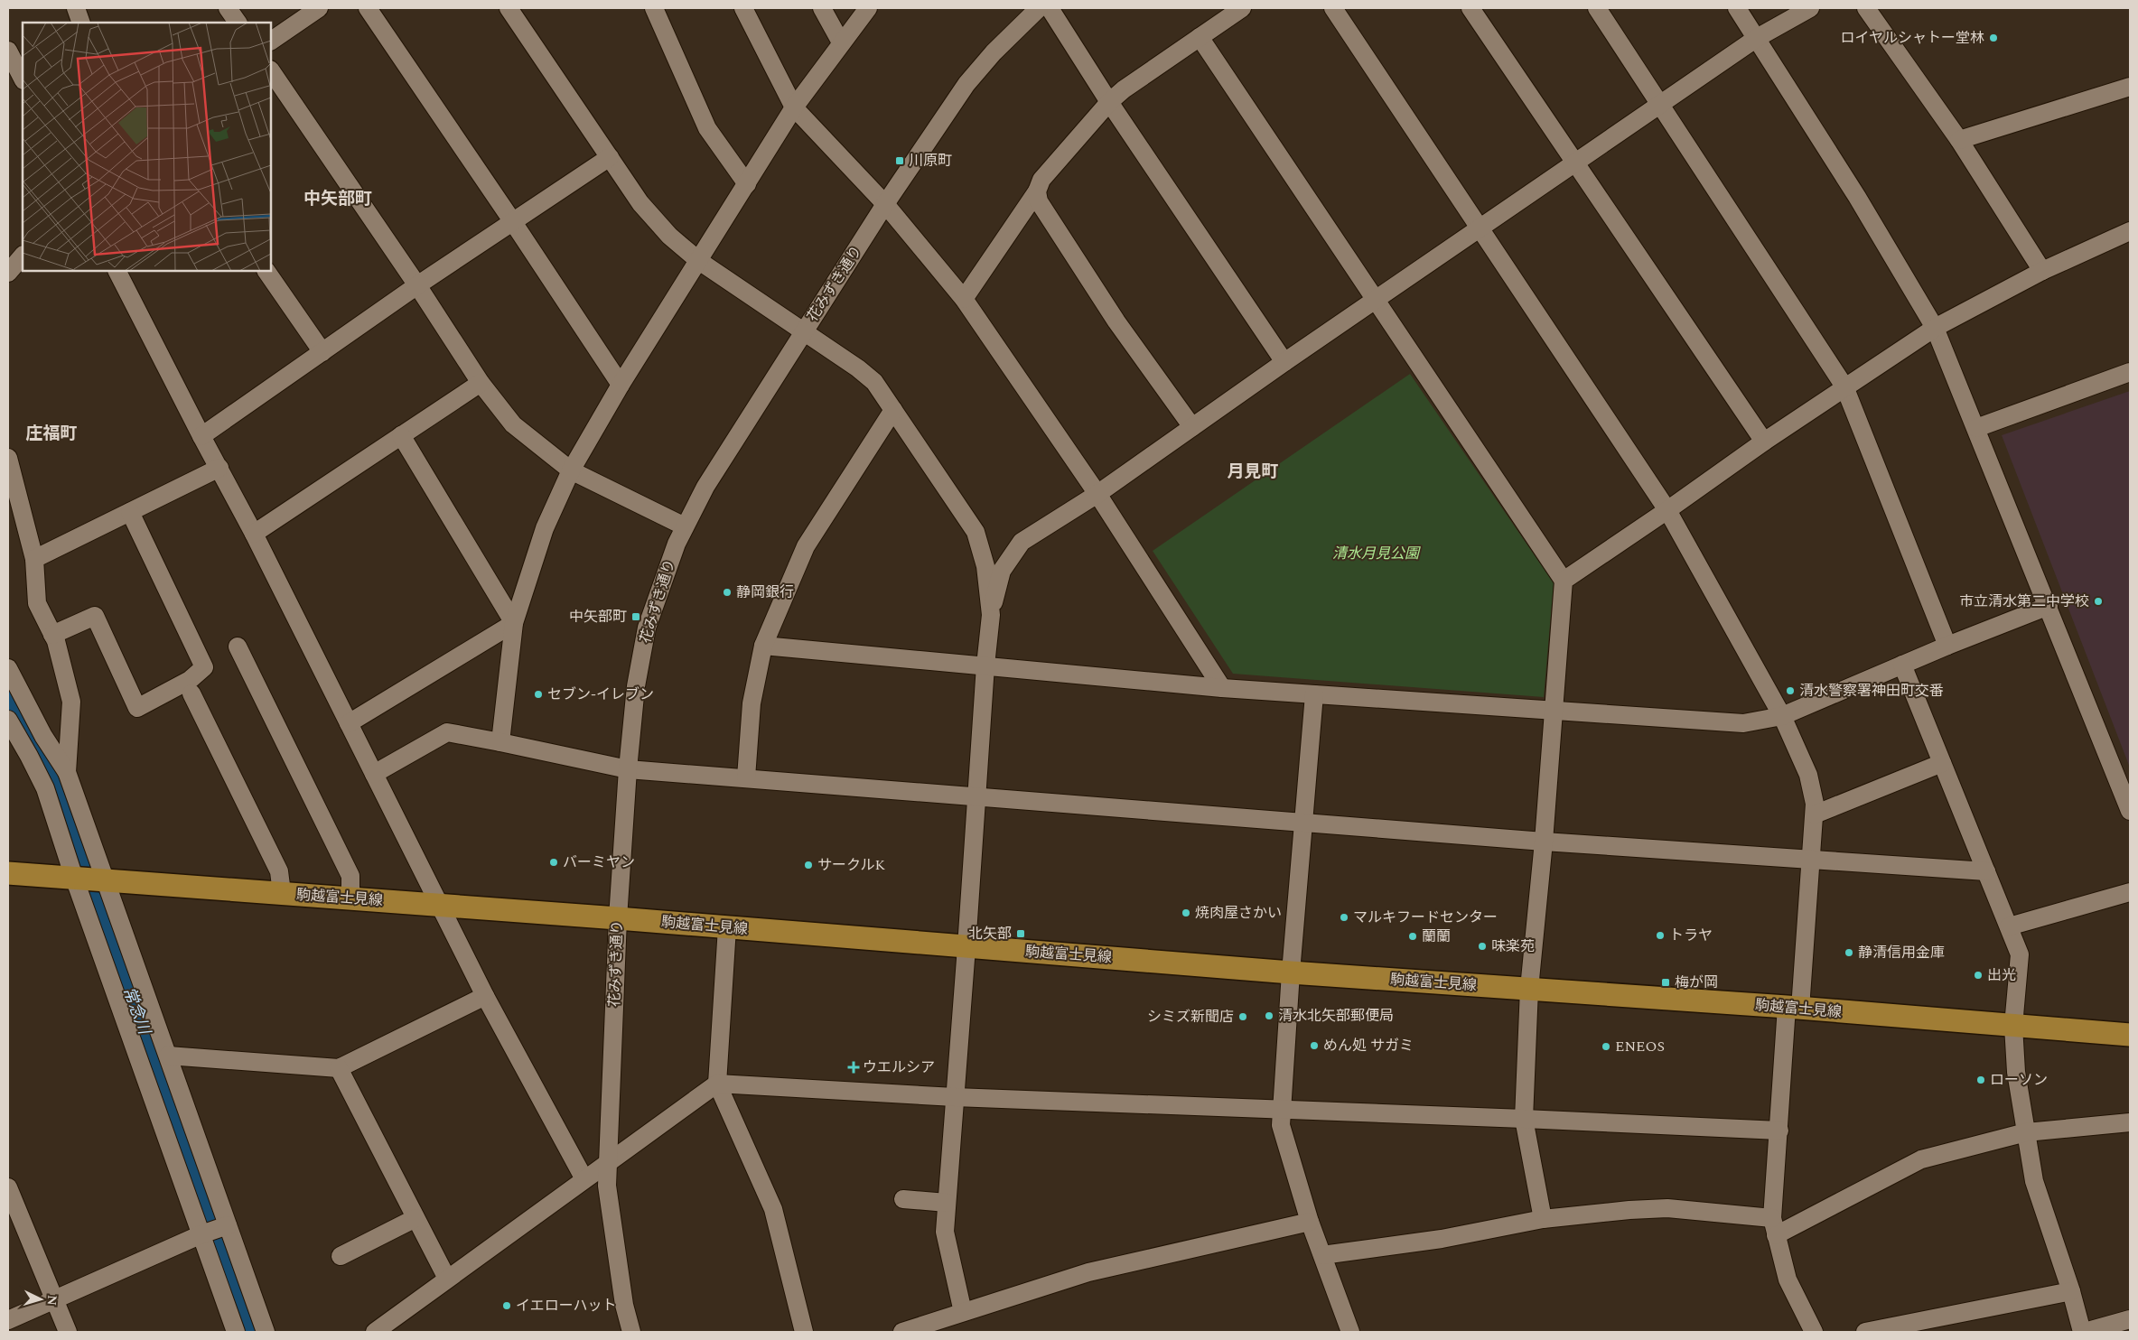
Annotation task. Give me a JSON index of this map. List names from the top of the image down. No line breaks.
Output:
{"streets":{"main road":["駒越富士見線"],"street":["花みずき通り"]},"crossings":[["花みずき通り","駒越富士見線"]],"districts":["中矢部町","庄福町","月見町"],"water":["常念川"],"parks":["清水月見公園"],"places":{"other":["ロイヤルシャトー堂林","静岡銀行","市立清水第二中学校","清水警察署神田町交番","セブン-イレブン","バーミヤン","サークルK","焼肉屋さかい","マルキフードセンター","トラヤ","蘭蘭","味楽苑","静清信用金庫","出光","清水北矢部郵便局","シミズ新聞店","めん処 サガミ","ENEOS","ローソン","イエローハット"],"transit":["川原町","中矢部町","北矢部","梅が岡"],"health":["ウエルシア"]},"north":"right"}
